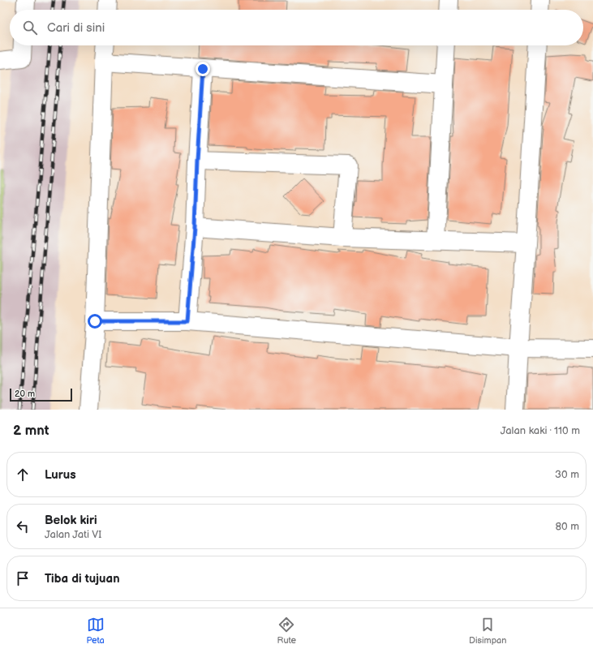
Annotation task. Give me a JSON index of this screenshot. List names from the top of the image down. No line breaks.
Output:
{"scale_bar":"20 m","page":{"search":"Cari di sini","scale":"20 m","heading":["2 mnt","Jalan kaki · 110 m"],"list":[["Lurus","30 m"],["Belok kiri","Jalan Jati VI","80 m"],"Tiba di tujuan"],"nav":["Peta","Rute","Disimpan"]}}
